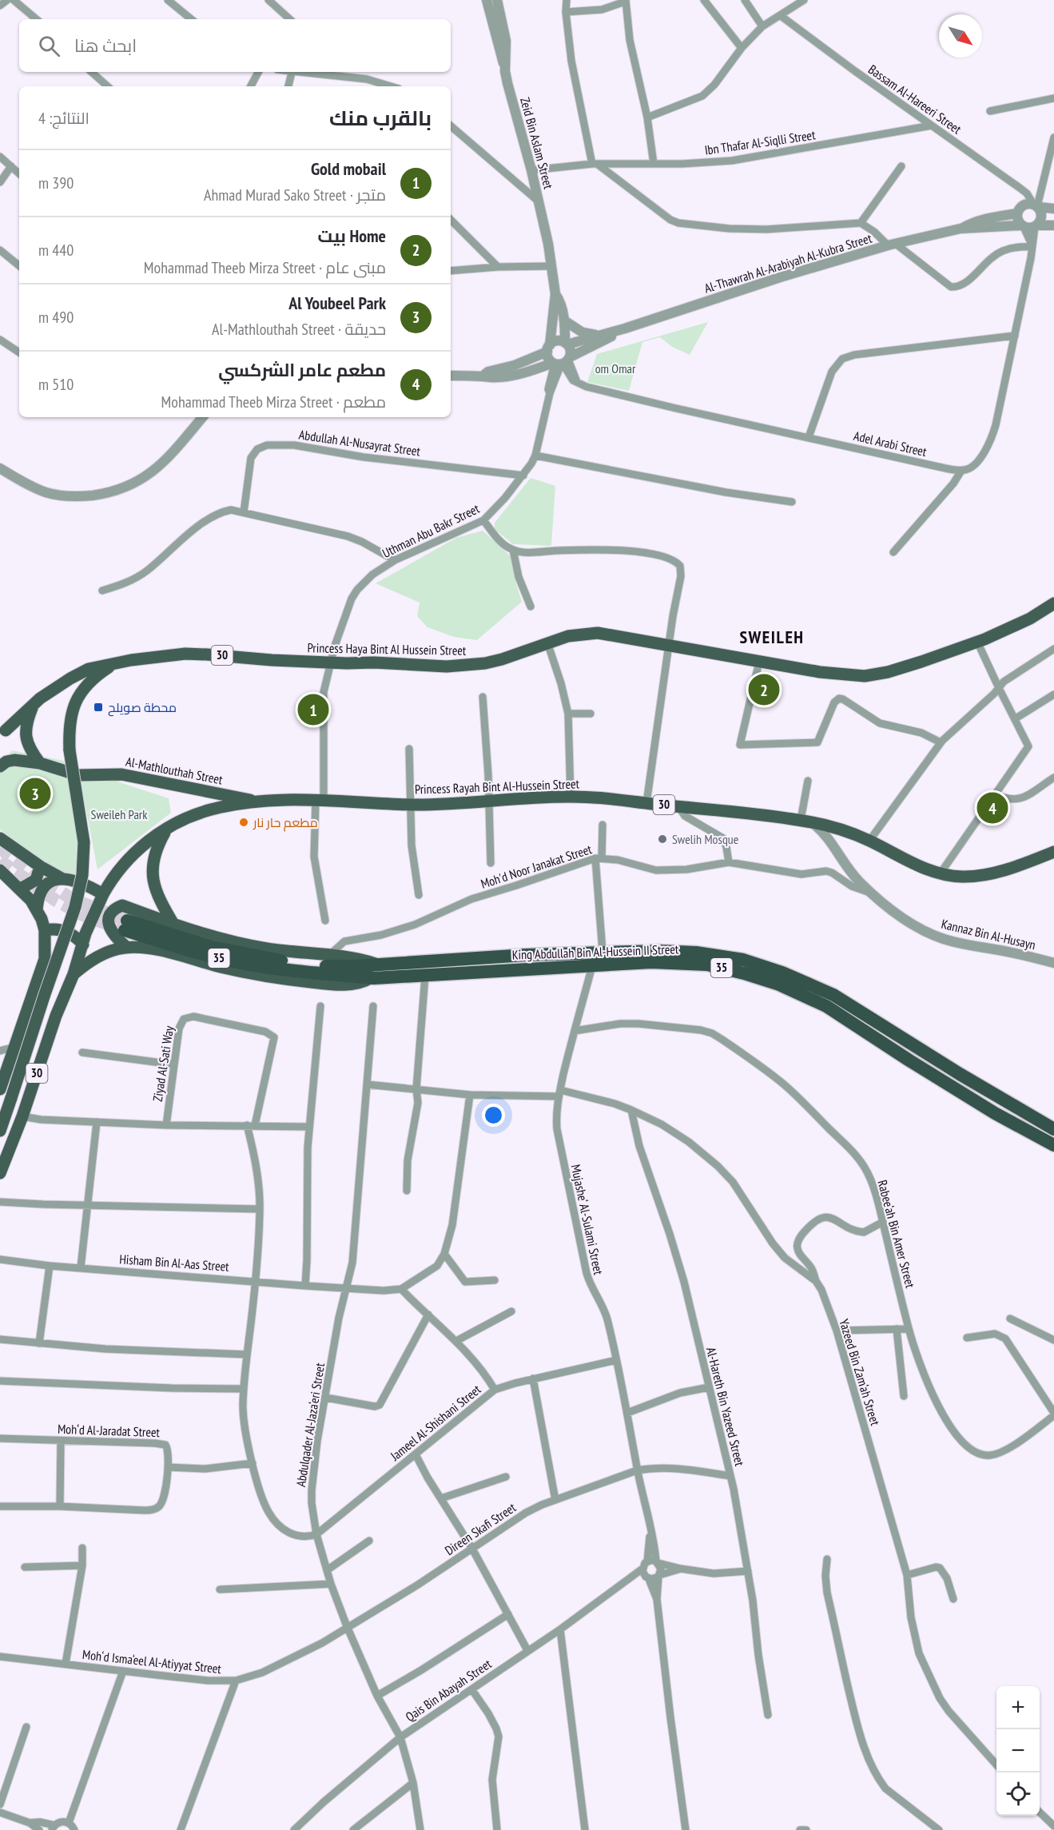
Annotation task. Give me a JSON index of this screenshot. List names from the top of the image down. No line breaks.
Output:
{"streets":{"highway":["King Abdullah Bin Al-Hussein II Street","35"],"main road":["Princess Haya Bint Al Hussein Street","30","Al-Mathlouthah Street","Princess Rayah Bint Al-Hussein Street"],"street":["Bassam Al-Hareeri Street","Ibn Thafar Al-Siqlli Street","Zeid Bin Aslam Street","Al-Thawrah Al-Arabiyah Al-Kubra Street","Abdullah Al-Nusayrat Street","Adel Arabi Street","Uthman Abu Bakr Street","Moh'd Noor Janakat Street","Kannaz Bin Al-Husayn","Ziyad Al-Sati Way","Mujashe‘ Al-Sulami Street","Rabee‘ah Bin Amer Street","Hisham Bin Al-Aas Street","Yazeed Bin Zam‘ah Street","Al-Hareth Bin Yazeed Street","Jameel Al-Shishani Street","Abdulqader Al-Jaza‘eri Street","Moh‘d Al-Jaradat Street","Direen Skafi Street","Moh‘d Isma‘eel Al-Atiyyat Street","Qais Bin Abayah Street"]},"crossings":[["Bassam Al-Hareeri Street","Ibn Thafar Al-Siqlli Street"],["Bassam Al-Hareeri Street","Al-Thawrah Al-Arabiyah Al-Kubra Street"],["Ibn Thafar Al-Siqlli Street","Zeid Bin Aslam Street"],["Zeid Bin Aslam Street","Al-Thawrah Al-Arabiyah Al-Kubra Street"],["Zeid Bin Aslam Street","Adel Arabi Street"],["Zeid Bin Aslam Street","Uthman Abu Bakr Street"],["Al-Thawrah Al-Arabiyah Al-Kubra Street","Adel Arabi Street"],["Al-Thawrah Al-Arabiyah Al-Kubra Street","Uthman Abu Bakr Street"],["Abdullah Al-Nusayrat Street","Uthman Abu Bakr Street"],["Adel Arabi Street","Uthman Abu Bakr Street"],["Uthman Abu Bakr Street","Princess Haya Bint Al Hussein Street"],["Uthman Abu Bakr Street","Princess Rayah Bint Al-Hussein Street"],["30","Princess Rayah Bint Al-Hussein Street"],["Al-Mathlouthah Street","Princess Rayah Bint Al-Hussein Street"],["Princess Rayah Bint Al-Hussein Street","Kannaz Bin Al-Husayn"],["Moh'd Noor Janakat Street","Kannaz Bin Al-Husayn"],["King Abdullah Bin Al-Hussein II Street","Mujashe‘ Al-Sulami Street"],["Mujashe‘ Al-Sulami Street","Rabee‘ah Bin Amer Street"],["Mujashe‘ Al-Sulami Street","Yazeed Bin Zam‘ah Street"],["Mujashe‘ Al-Sulami Street","Jameel Al-Shishani Street"],["Mujashe‘ Al-Sulami Street","Direen Skafi Street"],["Mujashe‘ Al-Sulami Street","Qais Bin Abayah Street"],["Hisham Bin Al-Aas Street","Abdulqader Al-Jaza‘eri Street"],["Yazeed Bin Zam‘ah Street","Al-Hareth Bin Yazeed Street"],["Yazeed Bin Zam‘ah Street","Abdulqader Al-Jaza‘eri Street"],["Al-Hareth Bin Yazeed Street","Direen Skafi Street"],["Jameel Al-Shishani Street","Abdulqader Al-Jaza‘eri Street"],["Abdulqader Al-Jaza‘eri Street","Direen Skafi Street"],["Abdulqader Al-Jaza‘eri Street","Moh‘d Isma‘eel Al-Atiyyat Street"],["Abdulqader Al-Jaza‘eri Street","Qais Bin Abayah Street"],["Direen Skafi Street","Moh‘d Isma‘eel Al-Atiyyat Street"]],"districts":["SWEILEH"],"parks":["om Omar","Sweileh Park"],"places":{"transit":["محطة صويلح"],"other":["مطعم حار نار","Swelih Mosque"]},"north":"bottom right","page":{"search":"ابحث هنا","heading":["بالقرب منك","النتائج: 4"],"list":[{"mark":"1","name":"Gold mobail","note":"متجر · Ahmad Murad Sako Street","value":"390 m"},{"mark":"2","name":"Home بيت","note":"مبنى عام · Mohammad Theeb Mirza Street","value":"440 m"},{"mark":"3","name":"Al Youbeel Park","note":"حديقة · Al-Mathlouthah Street","value":"490 m"},{"mark":"4","name":"مطعم عامر الشركسي","note":"مطعم · Mohammad Theeb Mirza Street","value":"510 m"}],"pins":["2","1","3","4"],"map_buttons":["+","−"]}}
